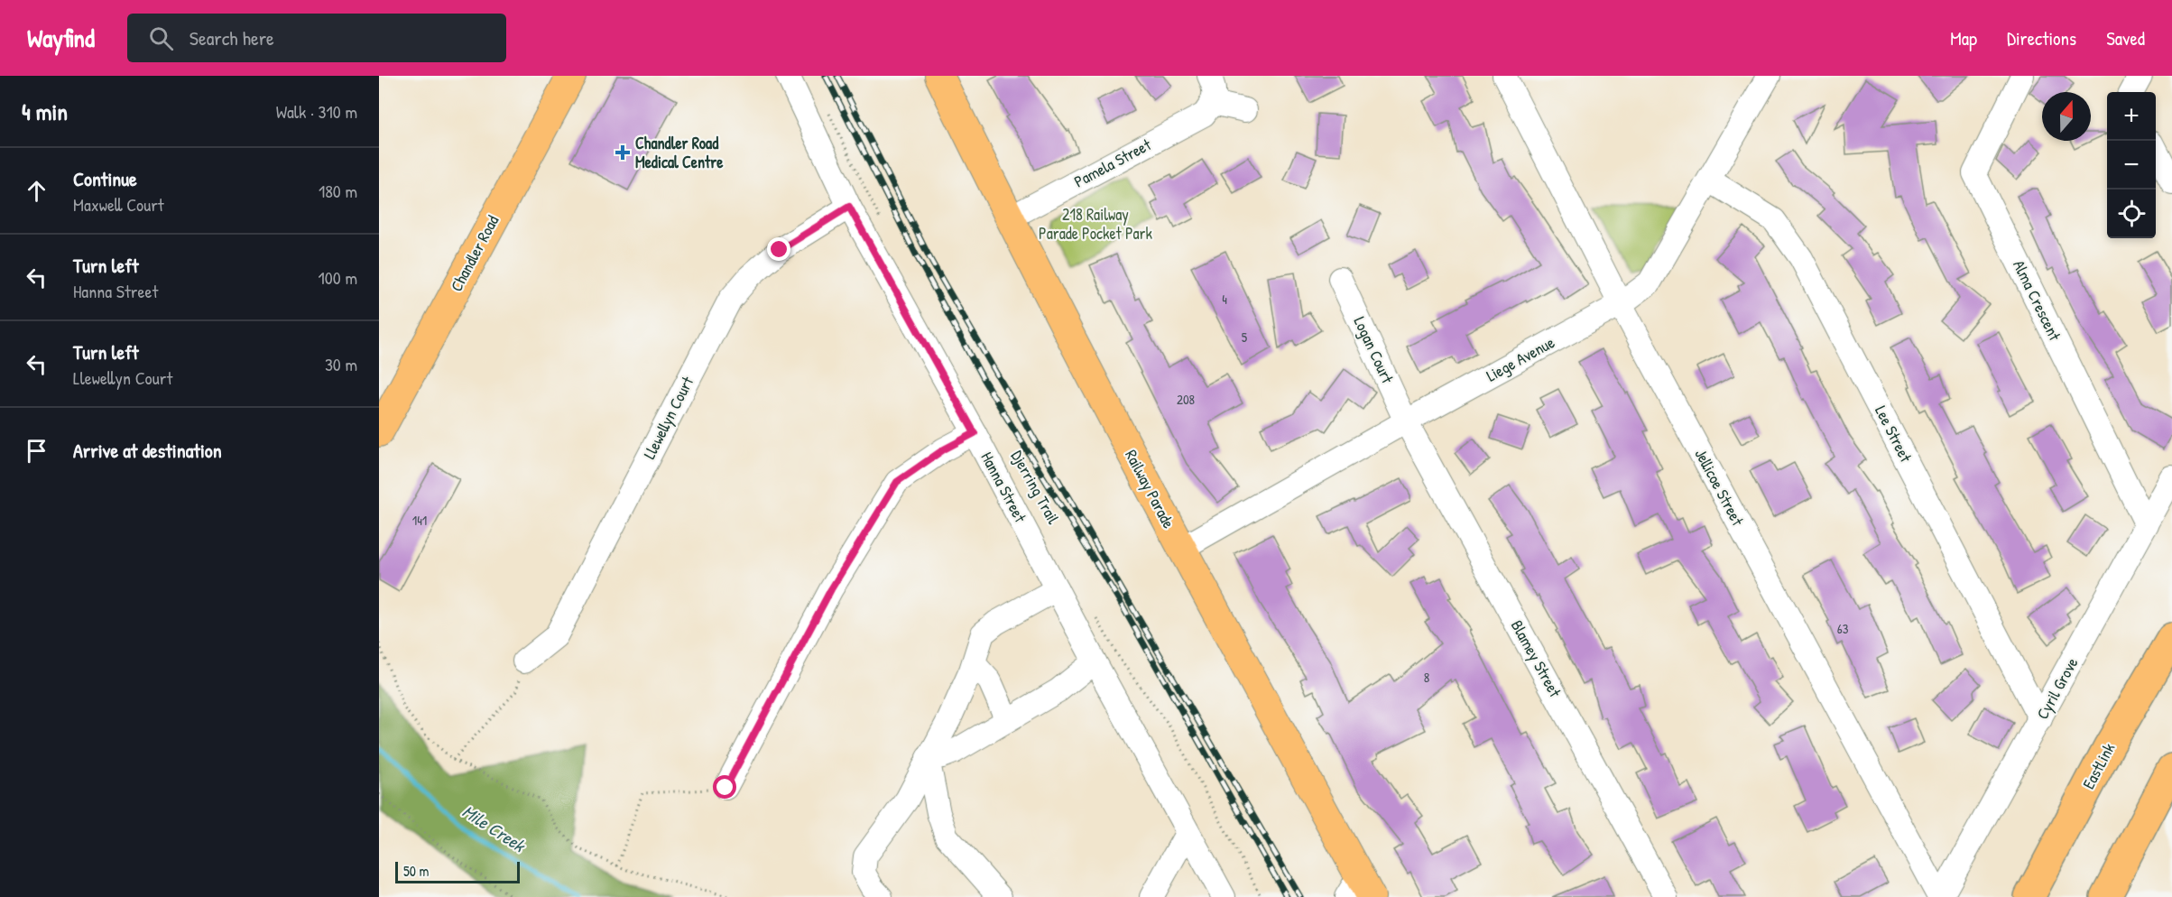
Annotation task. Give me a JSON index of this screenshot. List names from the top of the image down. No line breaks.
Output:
{"streets":{"highway":["EastLink"],"main road":["Chandler Road","Railway Parade"],"street":["Pamela Street","Alma Crescent","Logan Court","Liege Avenue","Llewellyn Court","Lee Street","Hanna Street","Jellicoe Street","Blamey Street","Cyril Grove"]},"crossings":[["Pamela Street","Railway Parade"],["Alma Crescent","Cyril Grove"],["Logan Court","Liege Avenue"],["Logan Court","Blamey Street"],["Liege Avenue","Lee Street"],["Liege Avenue","Jellicoe Street"],["Liege Avenue","Railway Parade"],["Liege Avenue","Blamey Street"],["Llewellyn Court","Hanna Street"],["Lee Street","Cyril Grove"],["Jellicoe Street","Cyril Grove"]],"water":["Mile Creek"],"parks":["218 Railway Parade Pocket Park"],"places":{"health":["Chandler Road Medical Centre"]},"house_numbers":["4","5","208","141","63","8"],"scale_bar":"50 m","north":"top","page":{"header":"Wayfind","search":"Search here","nav":["Map","Directions","Saved"],"heading":["4 min","Walk · 310 m"],"map_buttons":["+","−"],"list":[["Continue","Maxwell Court","180 m"],["Turn left","Hanna Street","100 m"],["Turn left","Llewellyn Court","30 m"],"Arrive at destination"],"scale":"50 m"}}
